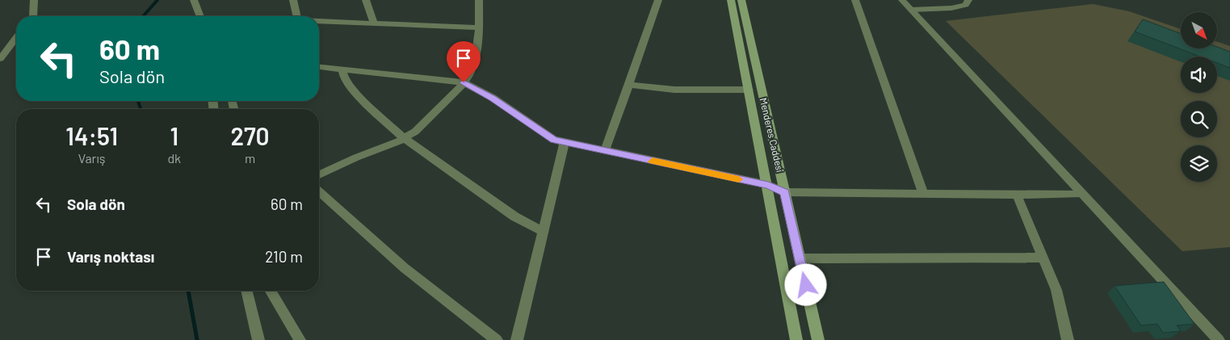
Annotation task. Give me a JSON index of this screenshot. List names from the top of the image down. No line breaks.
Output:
{"streets":{"main road":["Menderes Caddesi"]},"north":"bottom right","page":{"turn":["60 m","Sola dön"],"eta":["14:51","Varış","1","dk","270","m"],"list":[{"name":"Sola dön","value":"60 m"},{"name":"Varış noktası","value":"210 m"}]}}
